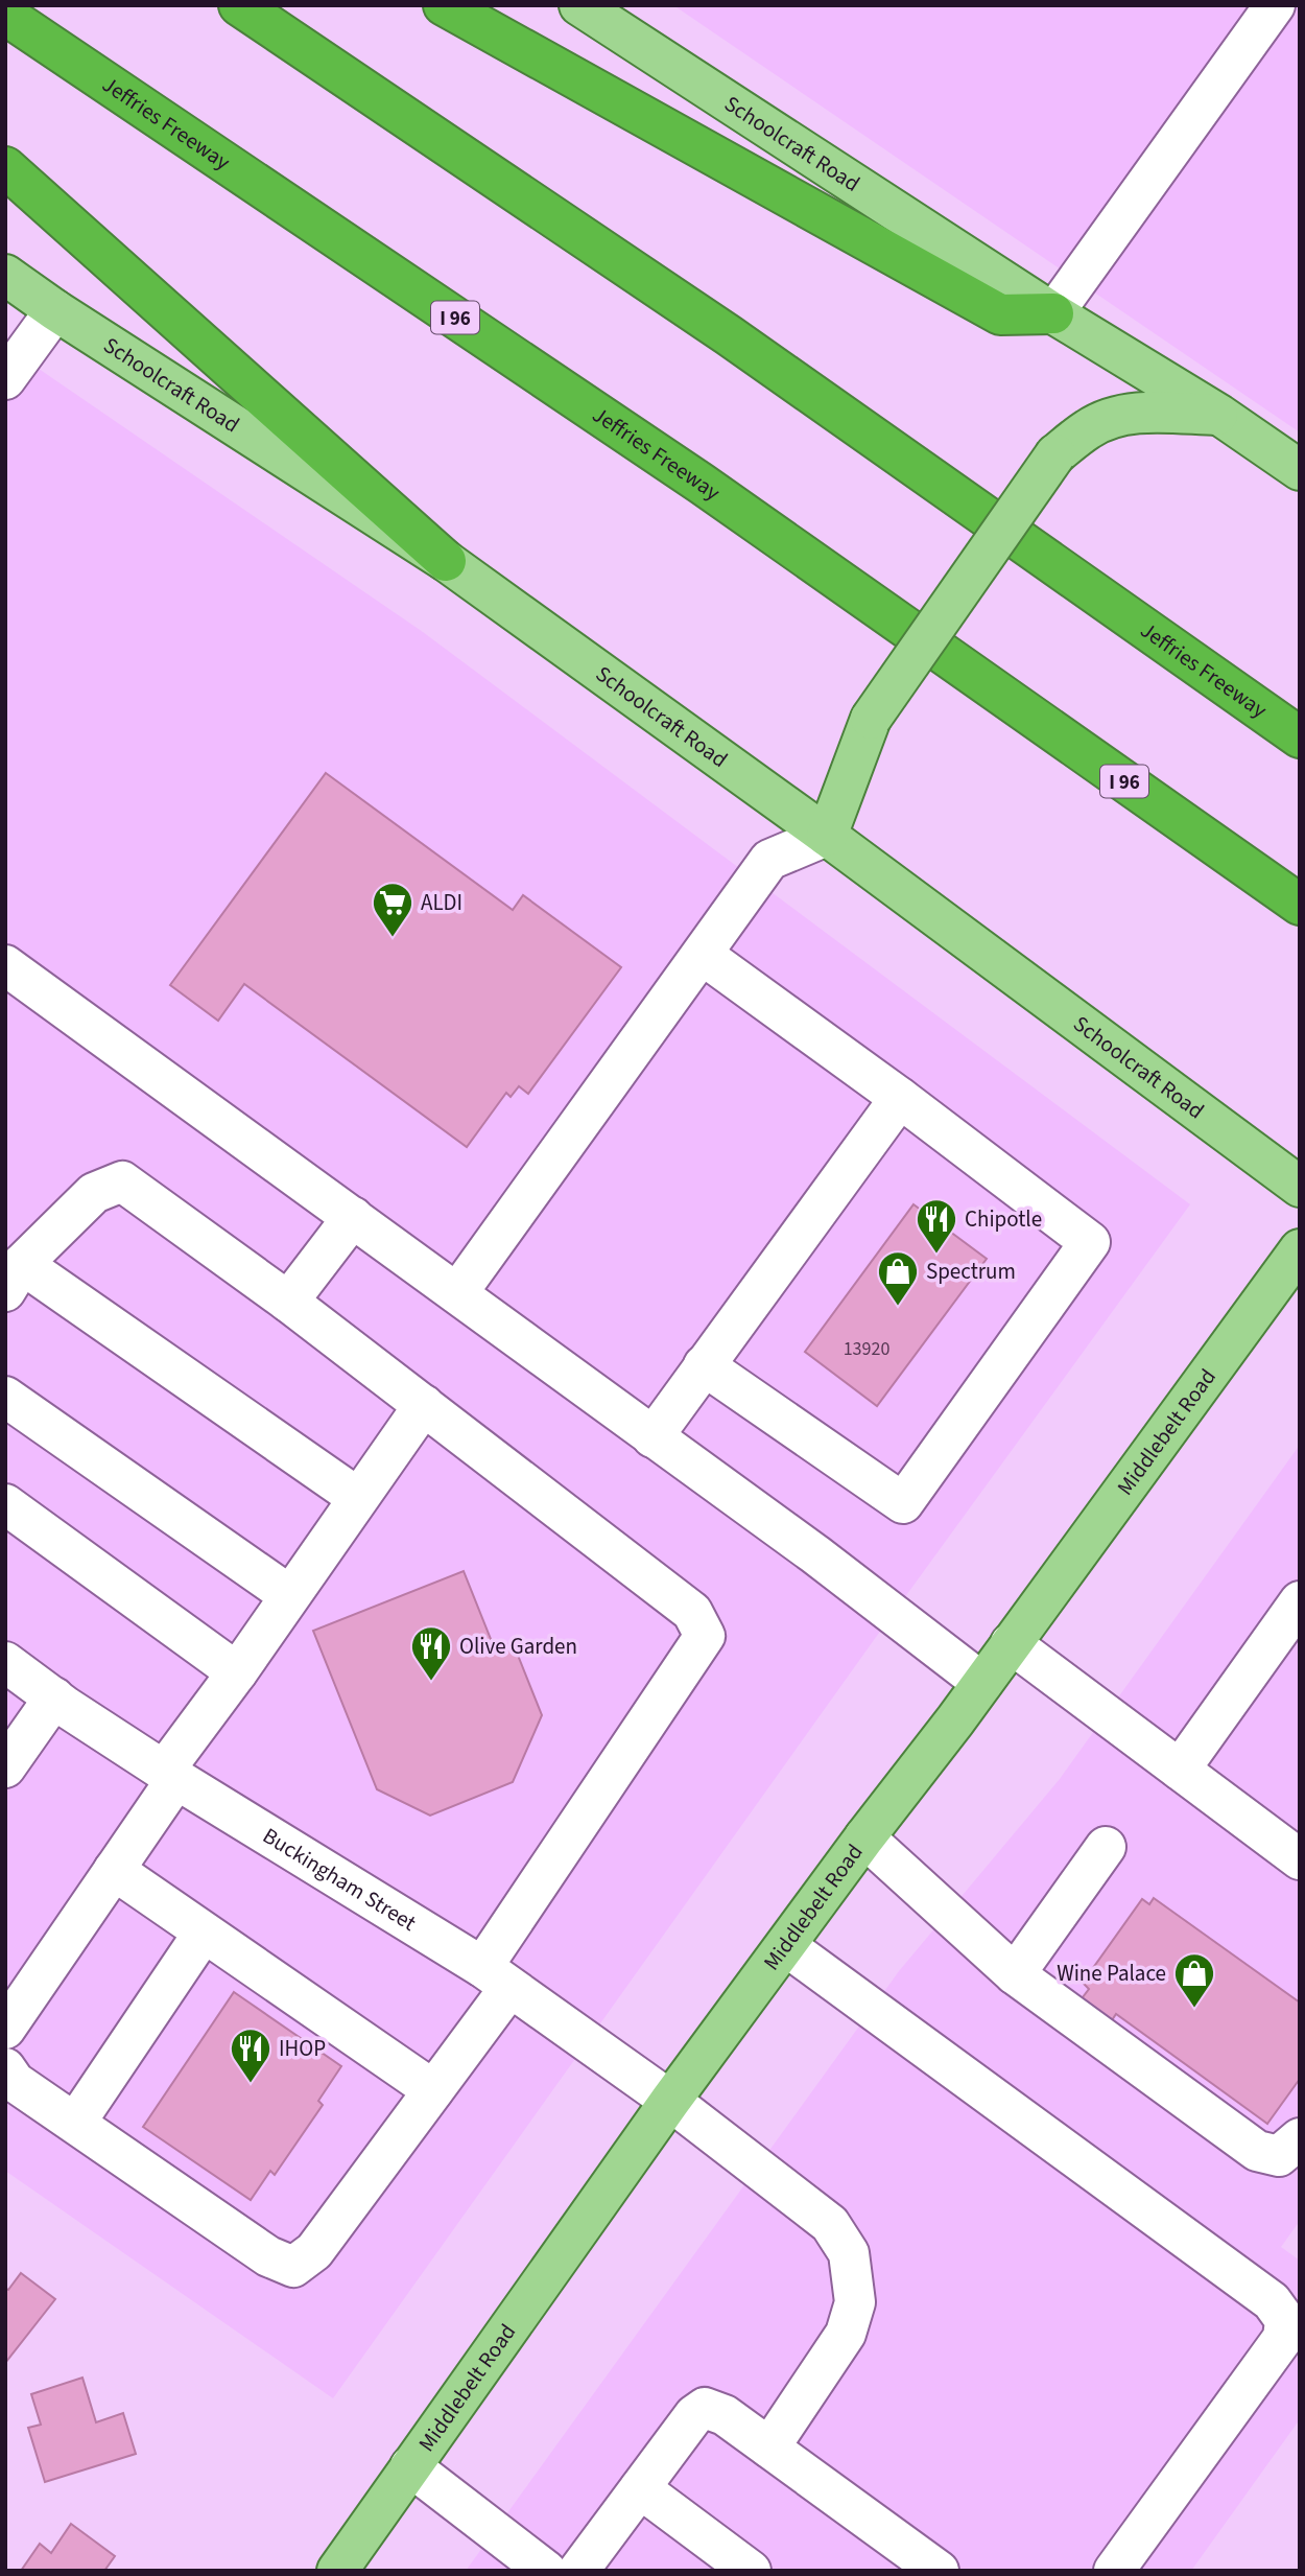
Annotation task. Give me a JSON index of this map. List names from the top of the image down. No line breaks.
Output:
{"streets":{"highway":["Jeffries Freeway","I 96"],"main road":["Schoolcraft Road","Middlebelt Road"],"street":["Buckingham Street"]},"crossings":[["Middlebelt Road","Buckingham Street"]],"places":{"supermarket":["ALDI"],"restaurant":["Chipotle","Olive Garden","IHOP"],"shop":["Spectrum","Wine Palace"]},"house_numbers":["13920"]}
